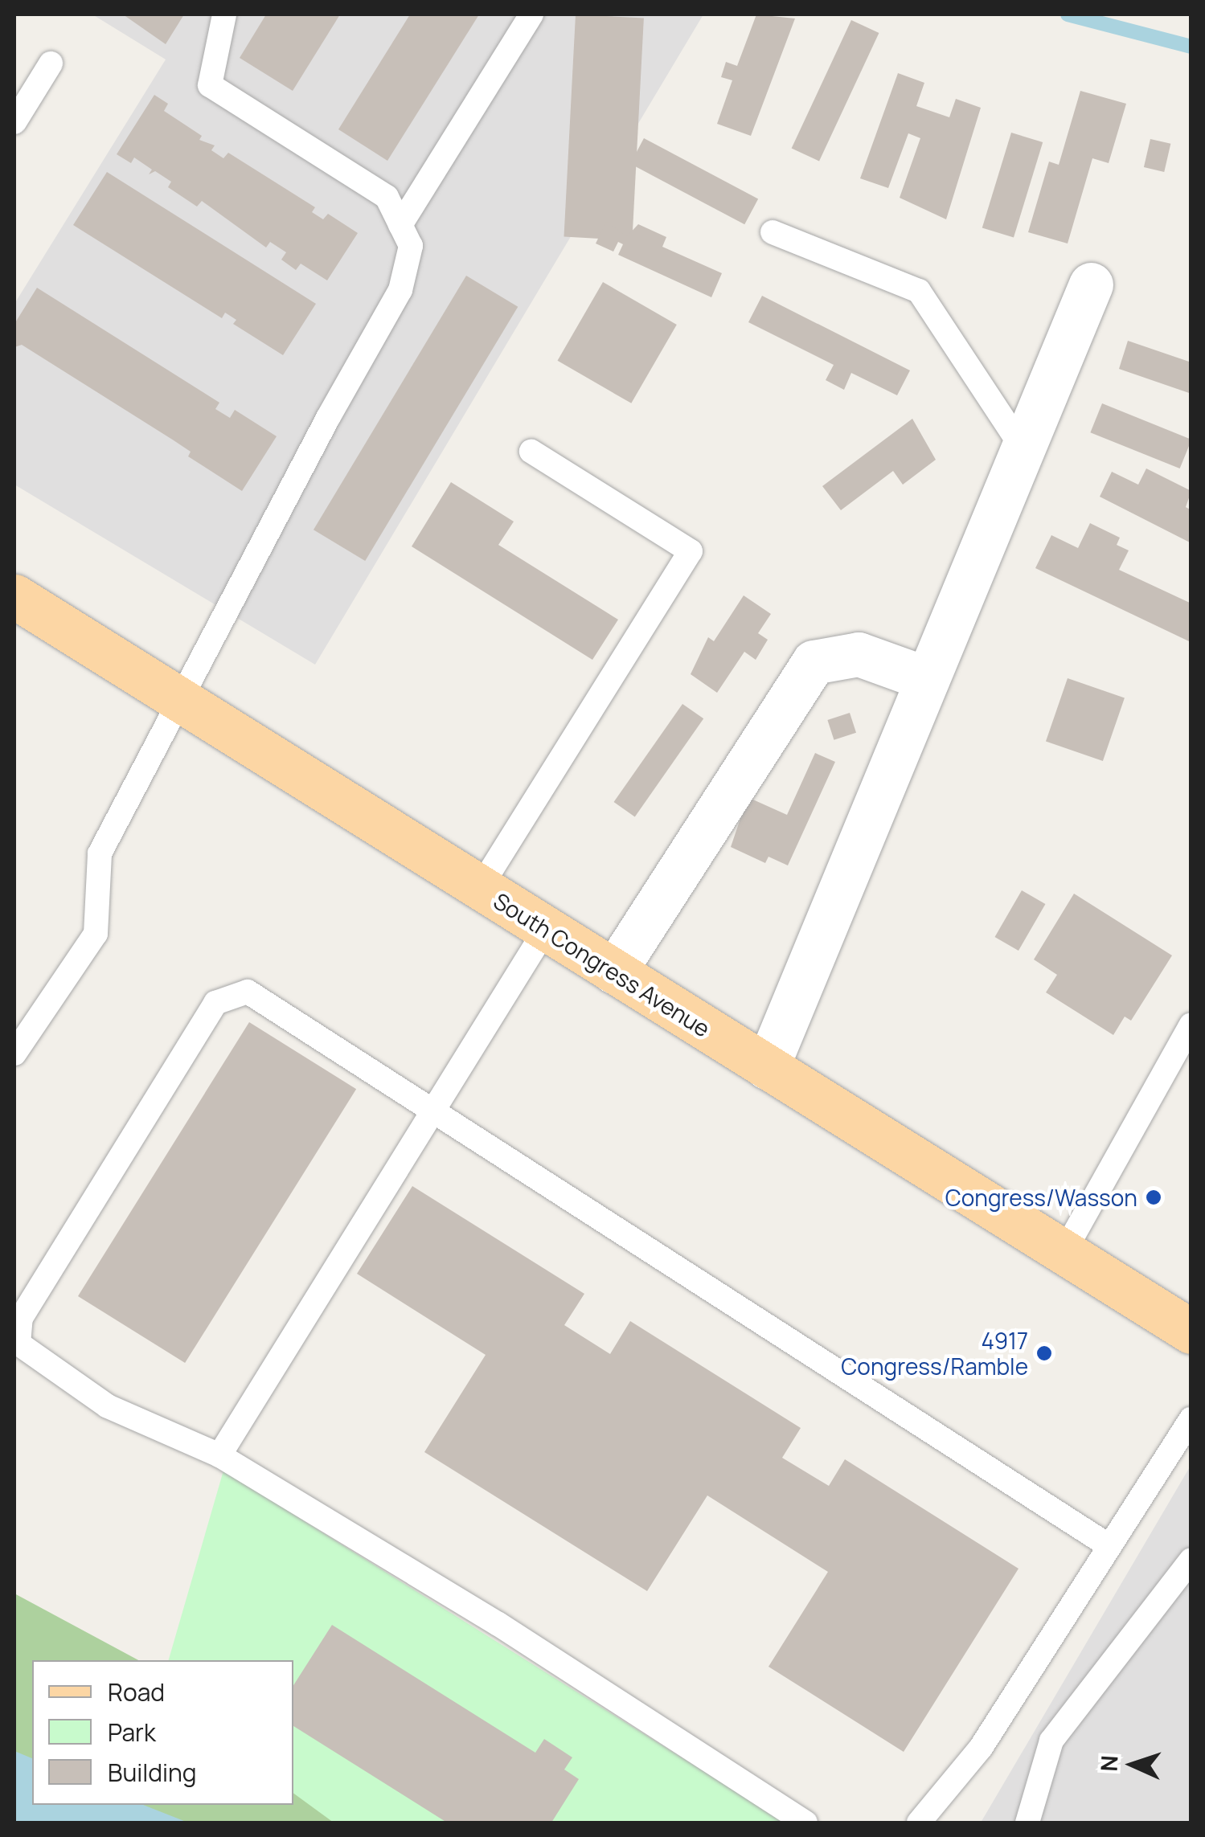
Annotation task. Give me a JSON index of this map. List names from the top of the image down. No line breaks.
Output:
{"streets":{"main road":["South Congress Avenue"]},"places":["Congress/Wasson","4917 Congress/Ramble"],"legend":["Road","Park","Building"],"north":"left"}
